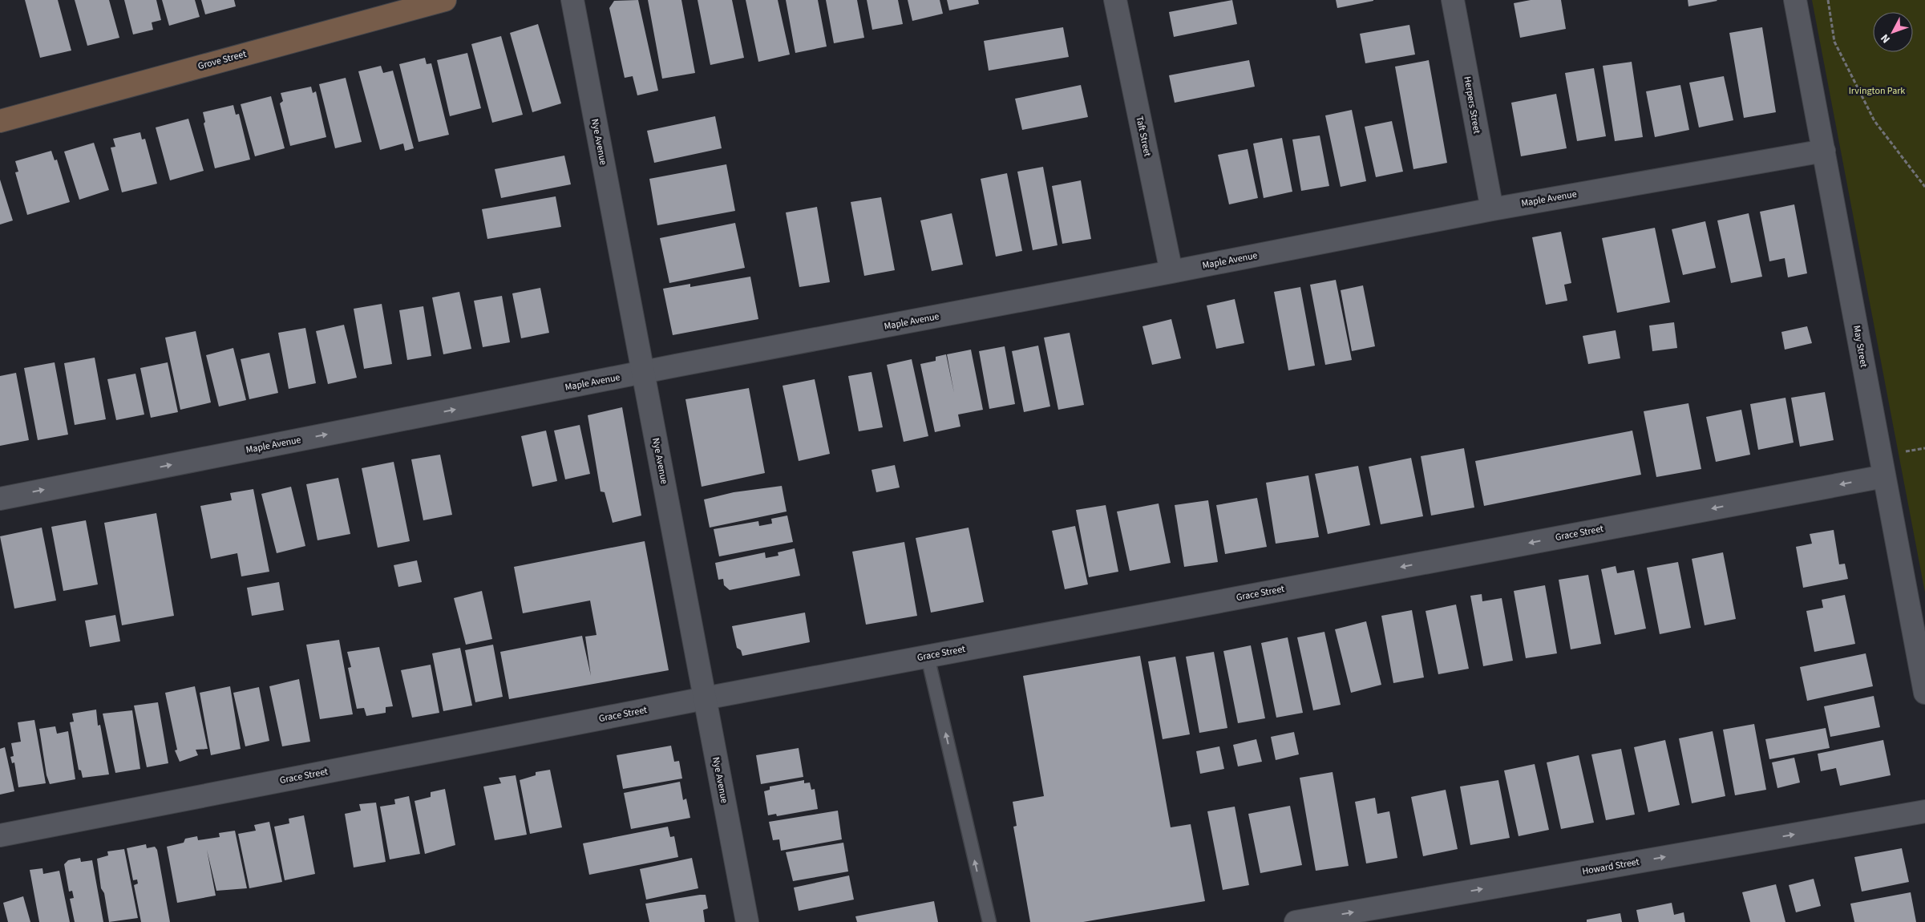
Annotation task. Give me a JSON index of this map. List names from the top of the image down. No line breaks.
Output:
{"streets":{"main road":["Grove Street"],"street":["Herpers Street","Taft Street","Nye Avenue","Maple Avenue","May Street","Grace Street","Howard Street"]},"crossings":[["Herpers Street","Maple Avenue"],["Taft Street","Maple Avenue"],["Nye Avenue","Maple Avenue"],["Nye Avenue","Grace Street"],["Maple Avenue","May Street"],["May Street","Grace Street"]],"one_way":["Maple Avenue","Grace Street","Howard Street"],"parks":["Irvington Park"],"north":"bottom left"}
